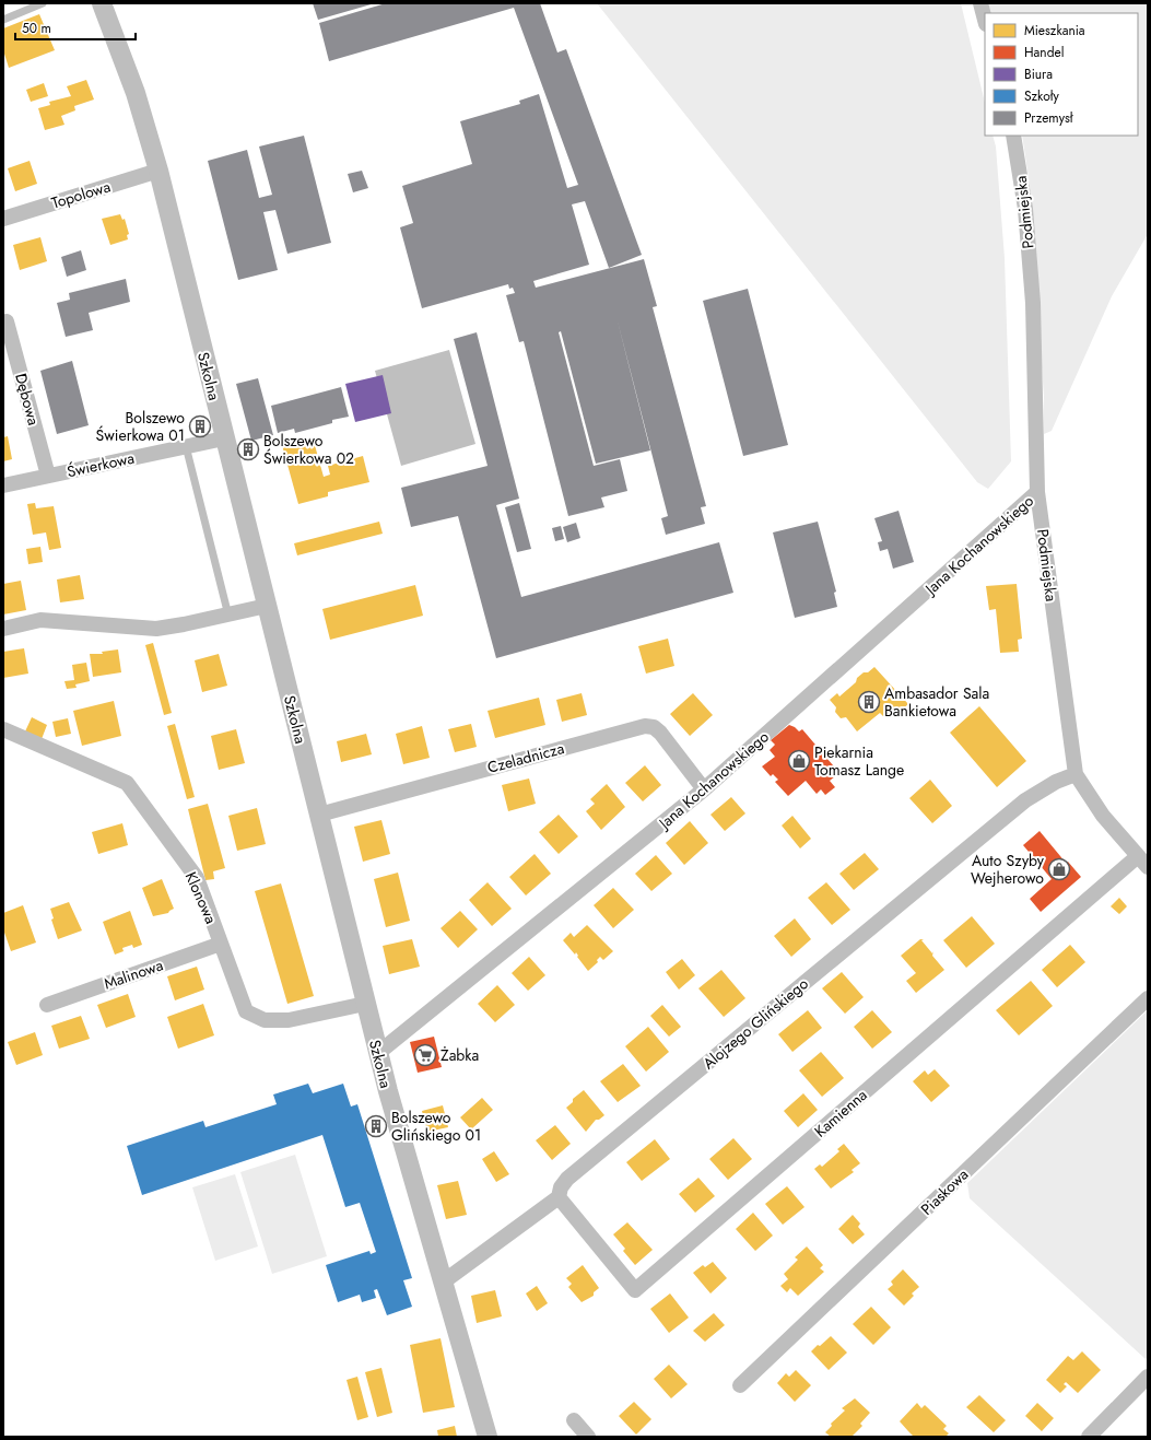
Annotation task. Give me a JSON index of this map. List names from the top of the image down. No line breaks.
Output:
{"streets":{"street":["Topolowa","Podmiejska","Szkolna","Dębowa","Świerkowa","Jana Kochanowskiego","Czeladnicza","Klonowa","Malinowa","Alojzego Glińskiego","Kamienna","Piaskowa"]},"crossings":[["Topolowa","Szkolna"],["Podmiejska","Jana Kochanowskiego"],["Podmiejska","Alojzego Glińskiego"],["Podmiejska","Kamienna"],["Szkolna","Świerkowa"],["Szkolna","Jana Kochanowskiego"],["Szkolna","Czeladnicza"],["Szkolna","Klonowa"],["Szkolna","Alojzego Glińskiego"],["Dębowa","Świerkowa"],["Jana Kochanowskiego","Czeladnicza"],["Klonowa","Malinowa"],["Alojzego Glińskiego","Kamienna"]],"places":{"building":["Bolszewo Świerkowa 01","Bolszewo Świerkowa 02","Ambasador Sala Bankietowa","Bolszewo Glińskiego 01"],"shop":["Piekarnia Tomasz Lange","Auto Szyby Wejherowo"],"supermarket":["Żabka"]},"legend":["Mieszkania","Handel","Biura","Szkoły","Przemysł"],"scale_bar":"50 m"}
